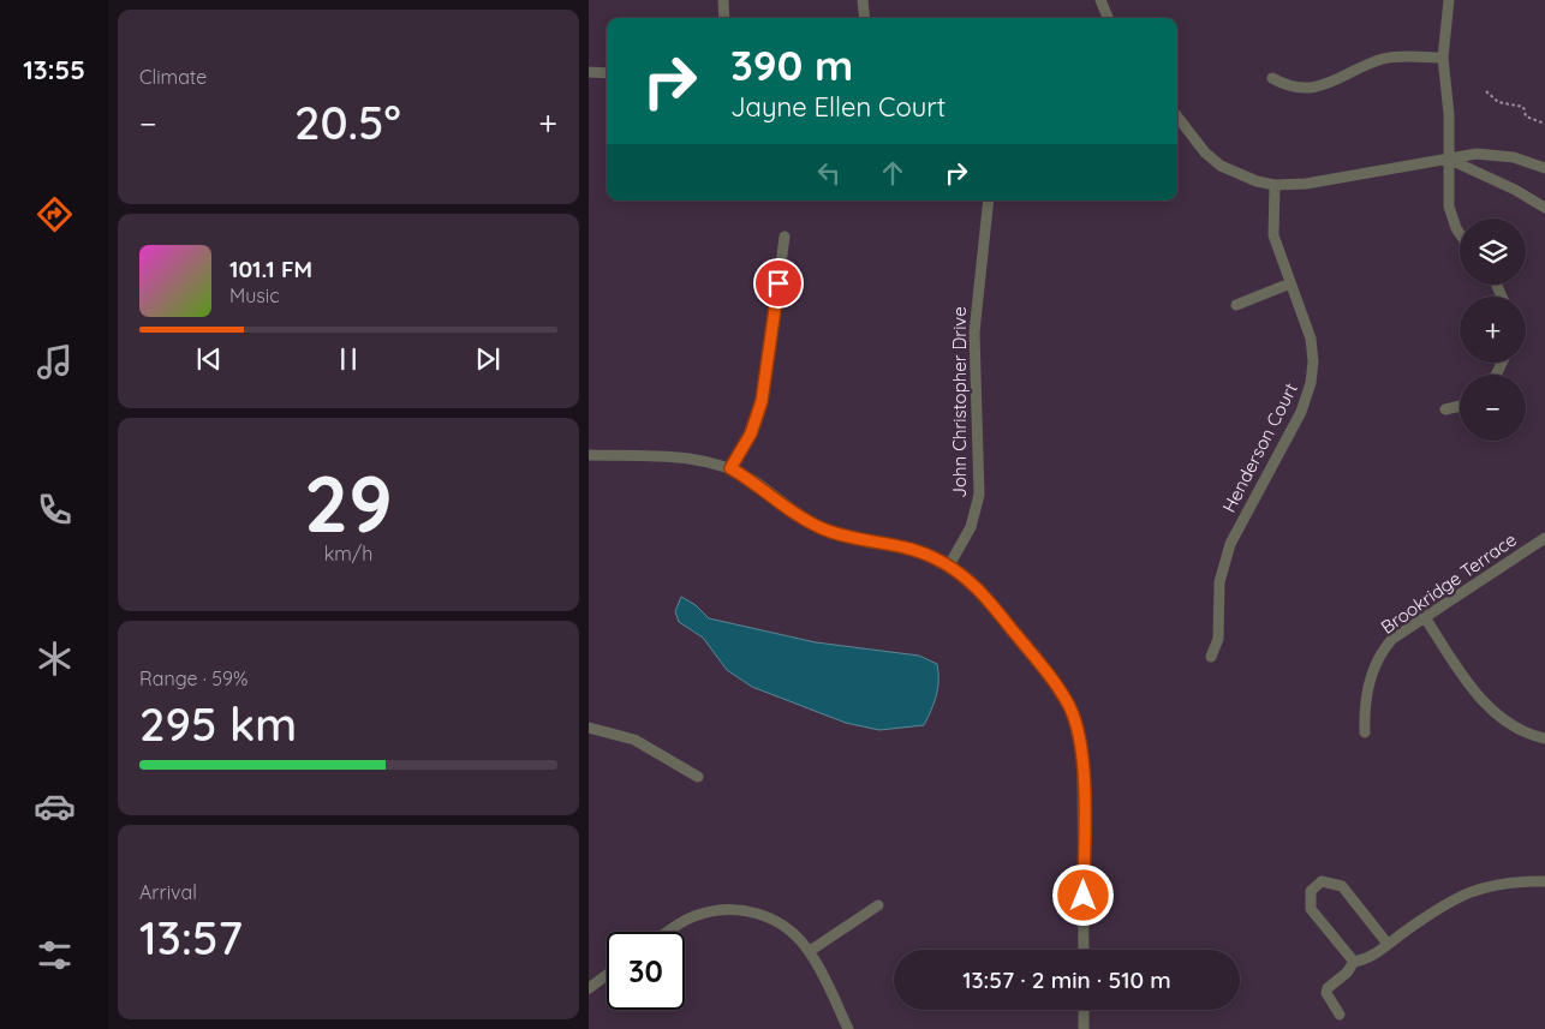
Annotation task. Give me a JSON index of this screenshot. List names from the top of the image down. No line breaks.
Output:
{"streets":{"street":["John Christopher Drive","Henderson Court","Brookridge Terrace"]},"page":{"tabs":"13:55","tile":["Climate",["29","km/h"],["Range · 59%","295 km"],["Arrival","13:57"]],"turn":["390 m","Jayne Ellen Court"],"heat":["−","20.5°","+"],"map_buttons":["+","−"],"song":["101.1 FM","Music"],"limit":"30","trip":"13:57 · 2 min · 510 m"}}
